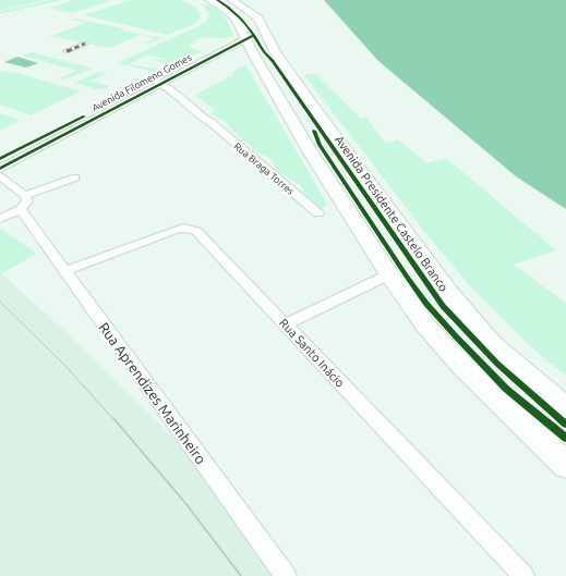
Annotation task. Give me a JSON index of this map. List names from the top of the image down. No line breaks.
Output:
{"streets":{"main road":["Avenida Presidente Castelo Branco"],"street":["Avenida Filomeno Gomes","Rua Braga Torres","Rua Santo Inácio","Rua Aprendizes Marinheiro"]},"crossings":[["Avenida Filomeno Gomes","Rua Braga Torres"],["Rua Santo Inácio","Rua Aprendizes Marinheiro"]]}
